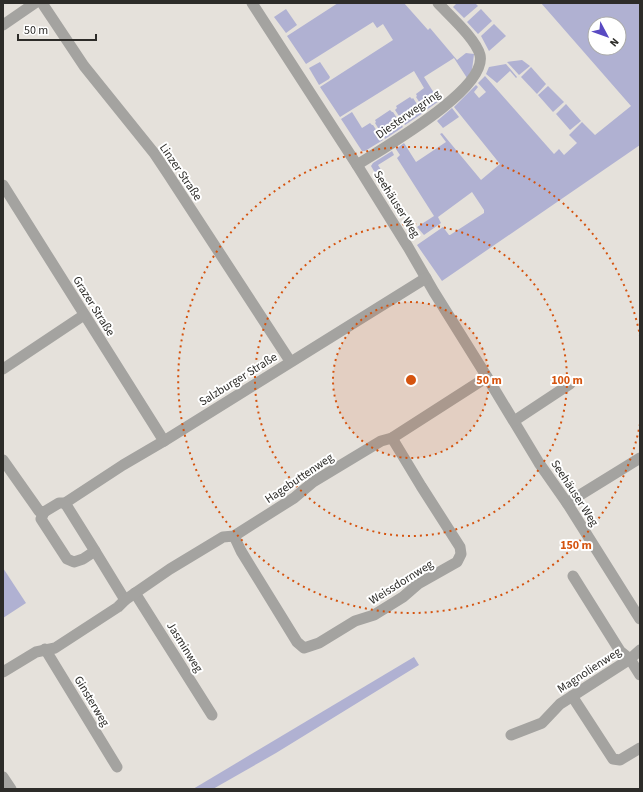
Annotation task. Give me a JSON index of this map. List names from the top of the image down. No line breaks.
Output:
{"streets":{"street":["Diesterwegring","Linzer Straße","Seehäuser Weg","Grazer Straße","Salzburger Straße","Hagebuttenweg","Weissdornweg","Jasminweg","Magnolienweg","Ginsterweg"]},"crossings":[["Diesterwegring","Seehäuser Weg"],["Linzer Straße","Salzburger Straße"],["Seehäuser Weg","Salzburger Straße"],["Seehäuser Weg","Hagebuttenweg"],["Grazer Straße","Salzburger Straße"],["Hagebuttenweg","Weissdornweg"],["Hagebuttenweg","Jasminweg"],["Hagebuttenweg","Ginsterweg"]],"scale_bar":"50 m","north":"bottom right","rings":["50 m","100 m","150 m"]}
